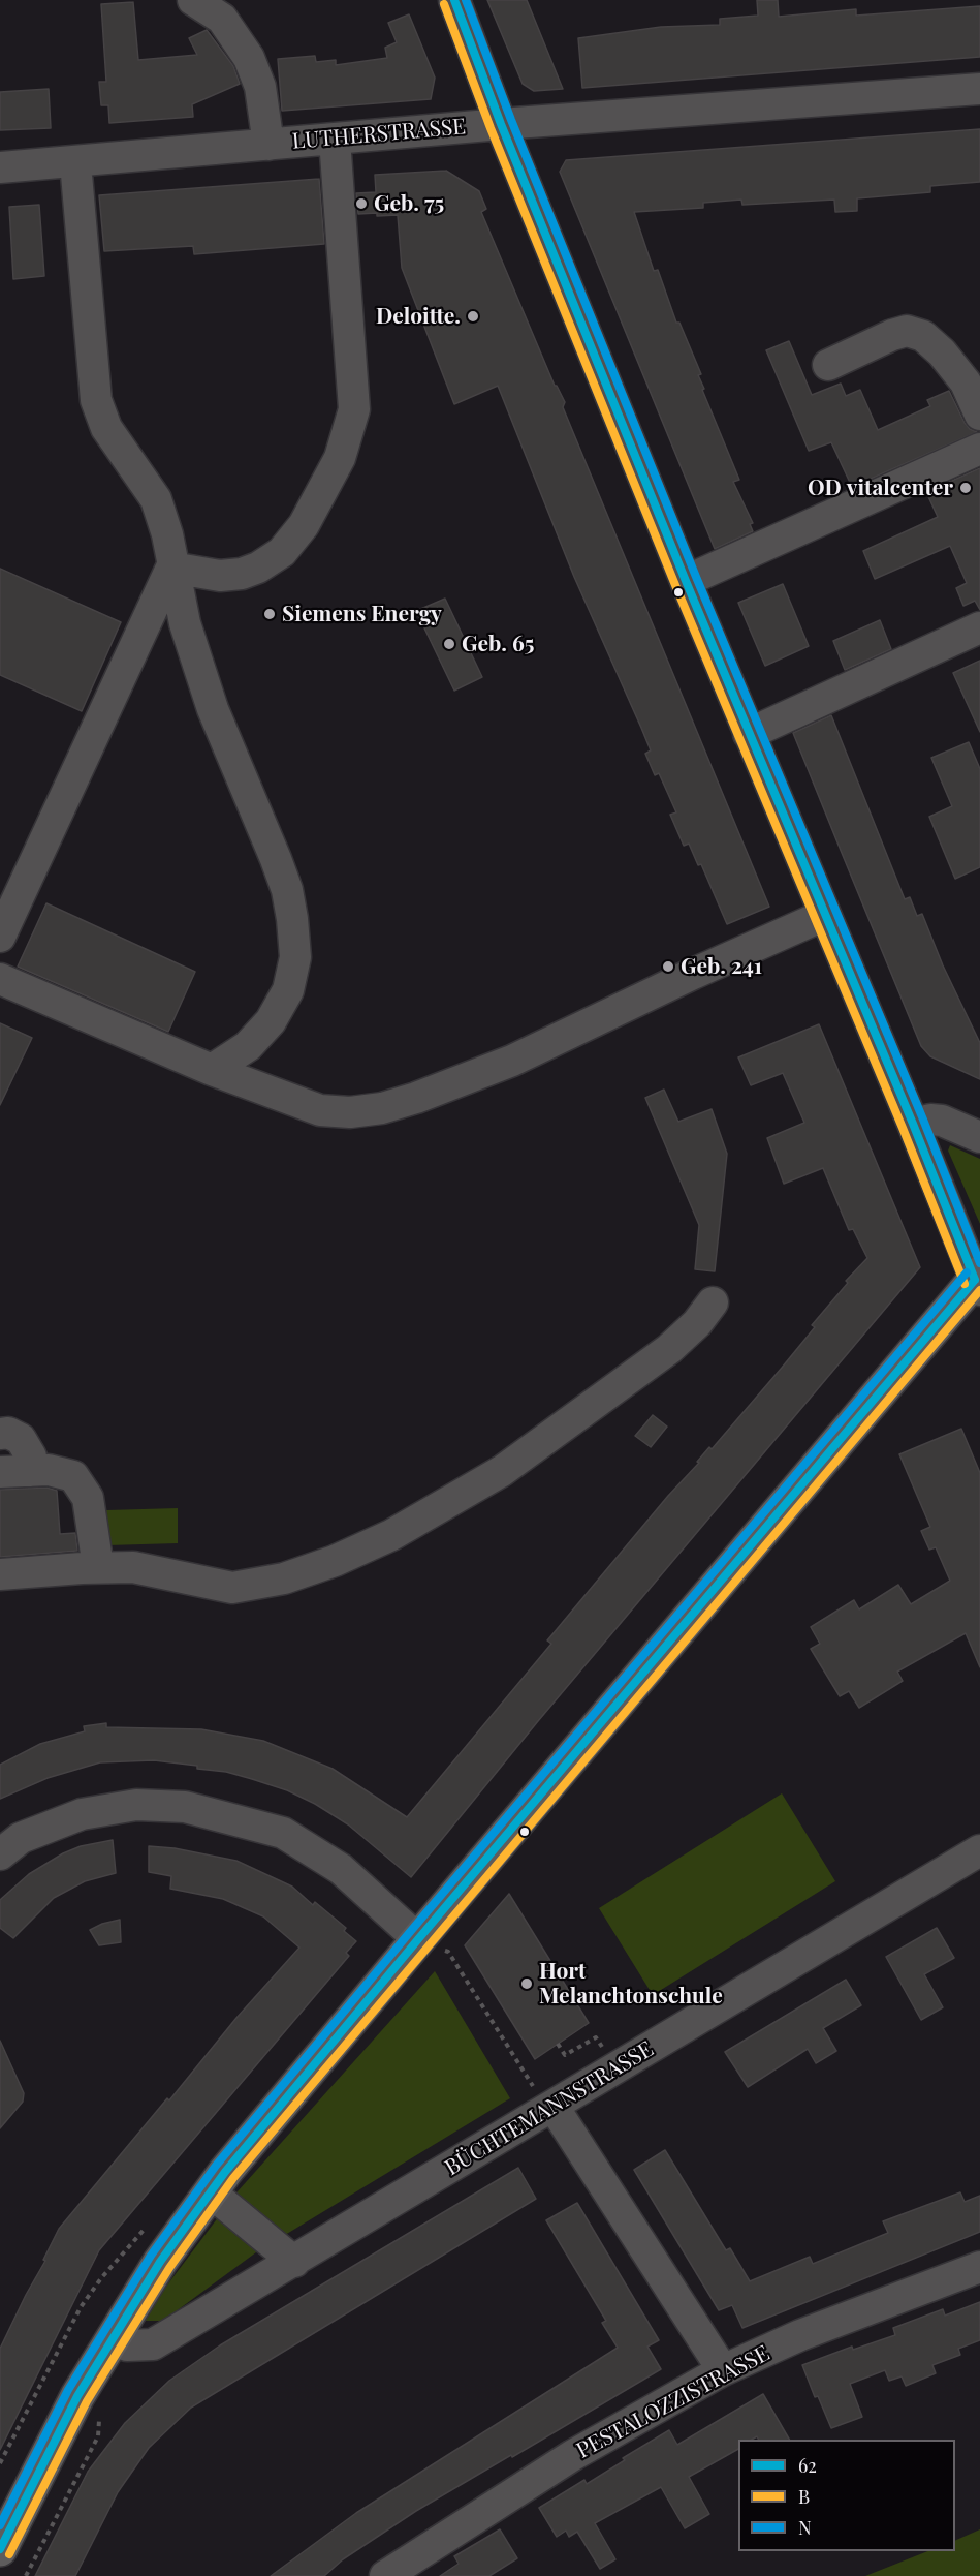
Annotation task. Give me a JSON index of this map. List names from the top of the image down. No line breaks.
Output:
{"streets":{"street":["LUTHERSTRASSE","BÜCHTEMANNSTRASSE","PESTALOZZISTRASSE"]},"places":["Geb. 75","Deloitte.","OD vitalcenter","Siemens Energy","Geb. 65","Geb. 241","Hort Melanchtonschule"],"lines":["transit line 62","transit line N","transit line B"],"legend":["62","B","N"]}
